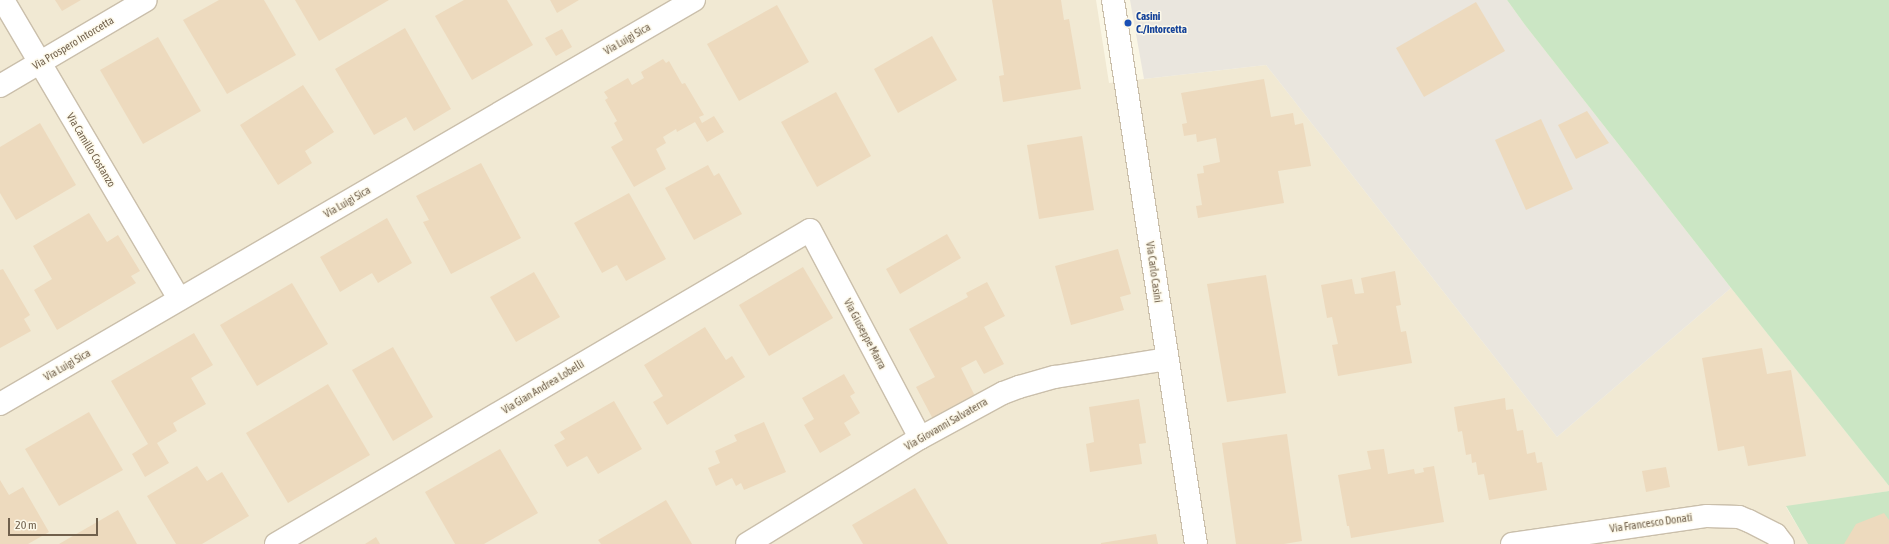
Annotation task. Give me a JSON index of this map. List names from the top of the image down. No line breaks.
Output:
{"streets":{"street":["Via Luigi Sica","Via Prospero Intorcetta","Via Camillo Costanzo","Via Carlo Casini","Via Giuseppe Marra","Via Gian Andrea Lobelli","Via Giovanni Salvaterra","Via Francesco Donati"]},"crossings":[["Via Luigi Sica","Via Camillo Costanzo"],["Via Prospero Intorcetta","Via Camillo Costanzo"],["Via Carlo Casini","Via Giovanni Salvaterra"],["Via Giuseppe Marra","Via Gian Andrea Lobelli"],["Via Giuseppe Marra","Via Giovanni Salvaterra"]],"places":["Casini C./Intorcetta"],"scale_bar":"20 m"}
